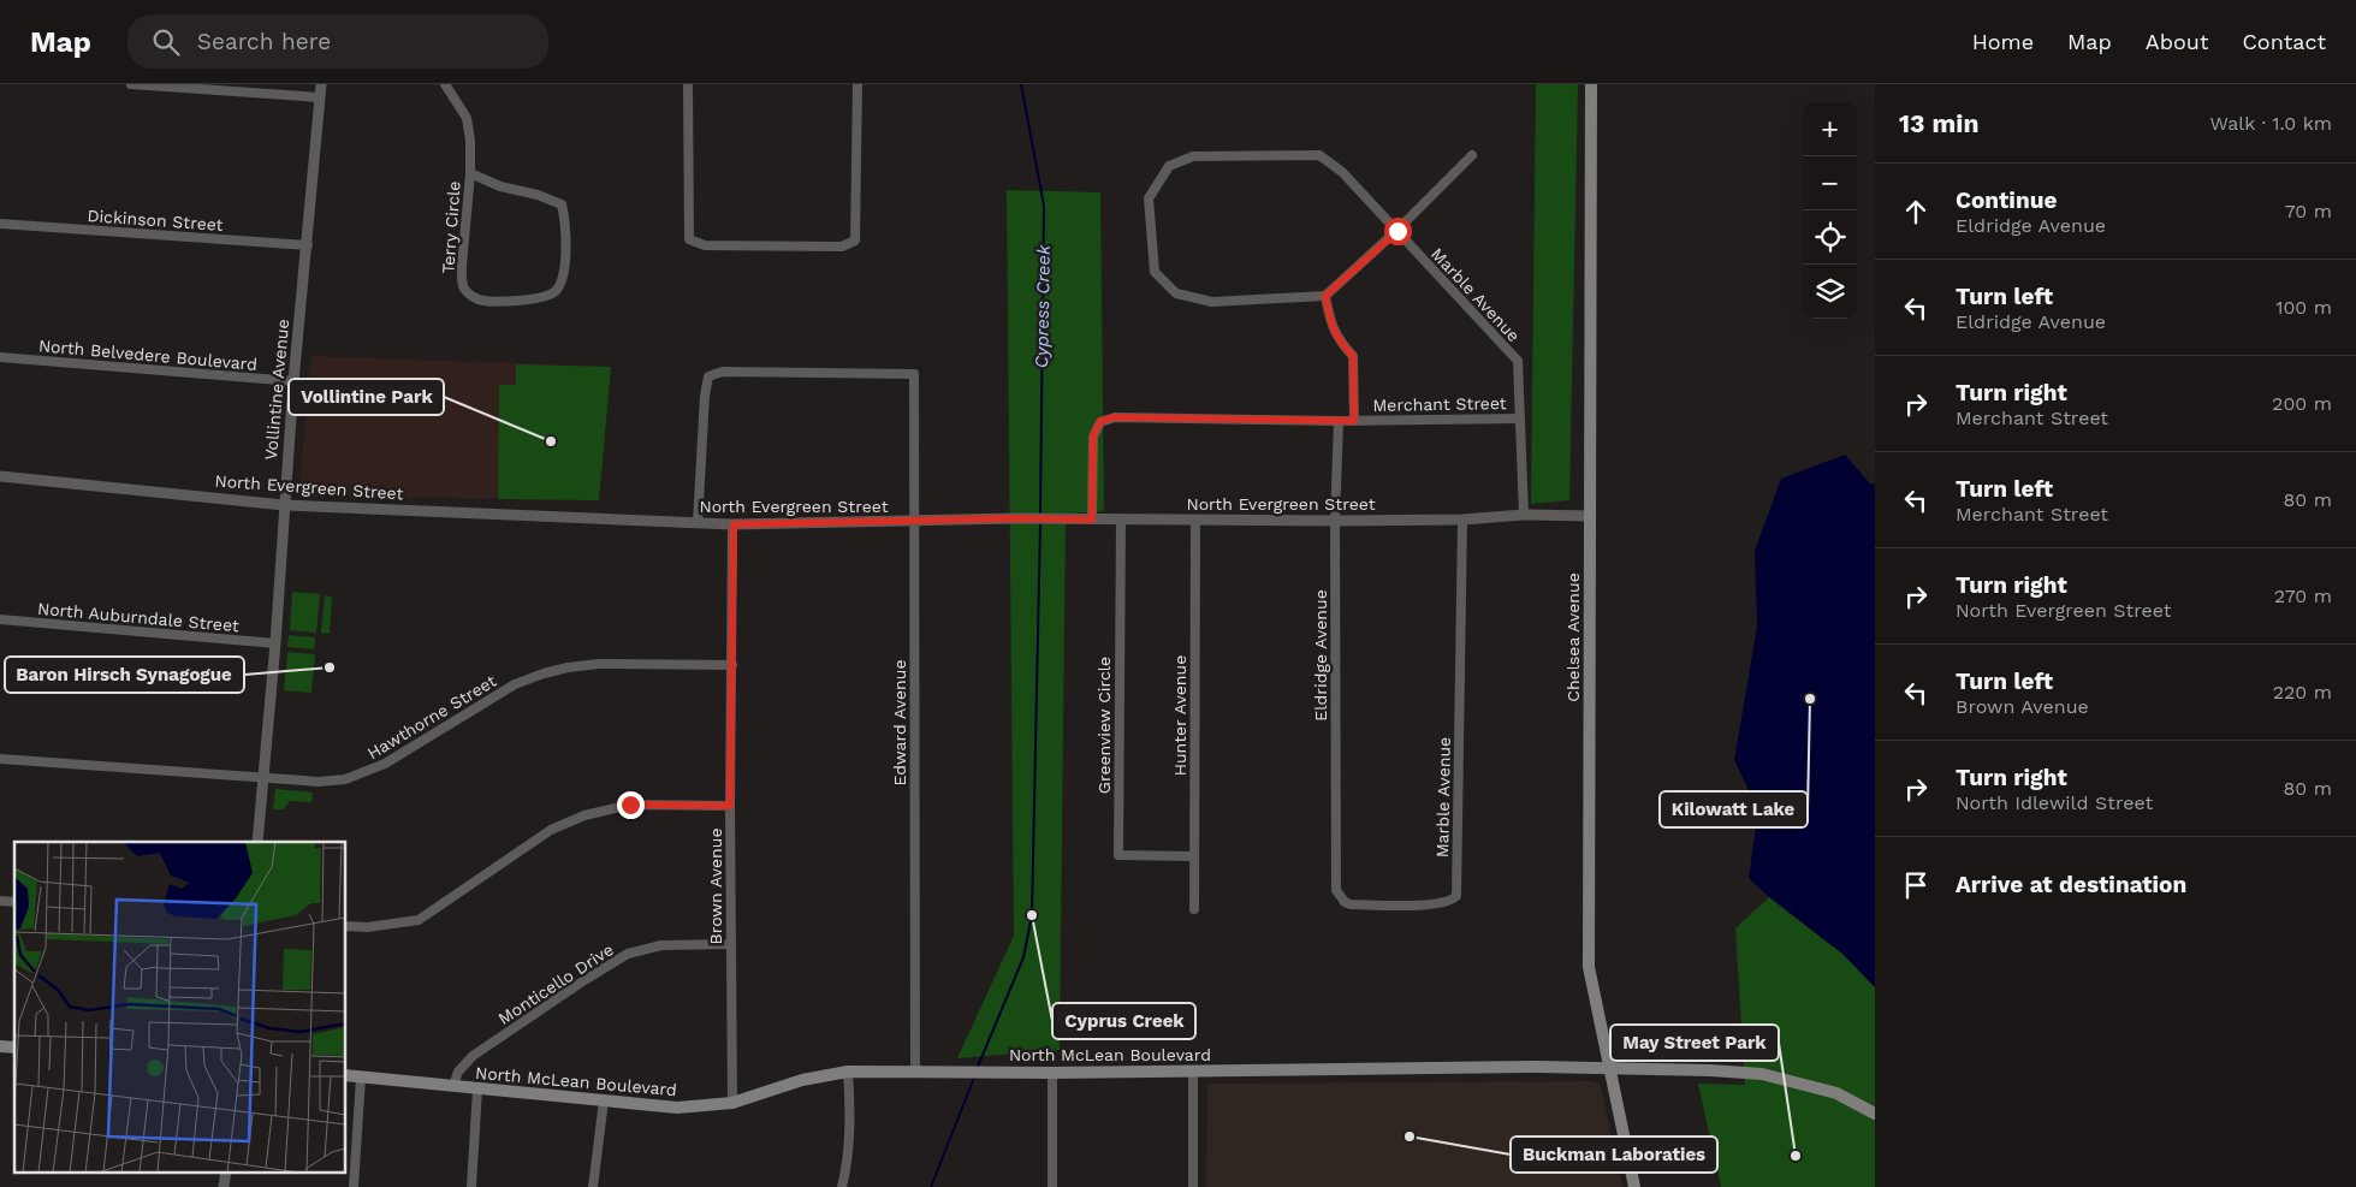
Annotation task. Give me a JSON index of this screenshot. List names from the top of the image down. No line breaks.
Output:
{"streets":{"main road":["Chelsea Avenue","North McLean Boulevard"],"street":["Dickinson Street","Terry Circle","Marble Avenue","North Belvedere Boulevard","Vollintine Avenue","Merchant Street","North Evergreen Street","North Auburndale Street","Eldridge Avenue","Hunter Avenue","Hawthorne Street","Edward Avenue","Greenview Circle","Brown Avenue","Monticello Drive"]},"crossings":[["Dickinson Street","Vollintine Avenue"],["Marble Avenue","Merchant Street"],["Marble Avenue","North Evergreen Street"],["Marble Avenue","Eldridge Avenue"],["North Belvedere Boulevard","Vollintine Avenue"],["Vollintine Avenue","North Evergreen Street"],["Vollintine Avenue","North Auburndale Street"],["Vollintine Avenue","Hawthorne Street"],["Merchant Street","North Evergreen Street"],["Merchant Street","Eldridge Avenue"],["North Evergreen Street","Chelsea Avenue"],["North Evergreen Street","Eldridge Avenue"],["North Evergreen Street","Hunter Avenue"],["North Evergreen Street","Edward Avenue"],["North Evergreen Street","Greenview Circle"],["North Evergreen Street","Brown Avenue"],["Chelsea Avenue","North McLean Boulevard"],["Hunter Avenue","Greenview Circle"],["Hawthorne Street","Brown Avenue"],["Edward Avenue","North McLean Boulevard"],["Brown Avenue","Monticello Drive"],["Brown Avenue","North McLean Boulevard"],["Monticello Drive","North McLean Boulevard"]],"water":["Cypress Creek"],"places":["Vollintine Park","Baron Hirsch Synagogue","Kilowatt Lake","Cyprus Creek","Buckman Laboraties","May Street Park"],"page":{"header":"Map","search":"Search here","nav":["Home","Map","About","Contact"],"heading":["13 min","Walk · 1.0 km"],"map_buttons":["+","−"],"list":[["Continue","Eldridge Avenue","70 m"],["Turn left","Eldridge Avenue","100 m"],["Turn right","Merchant Street","200 m"],["Turn left","Merchant Street","80 m"],["Turn right","North Evergreen Street","270 m"],["Turn left","Brown Avenue","220 m"],["Turn right","North Idlewild Street","80 m"],"Arrive at destination"]}}
